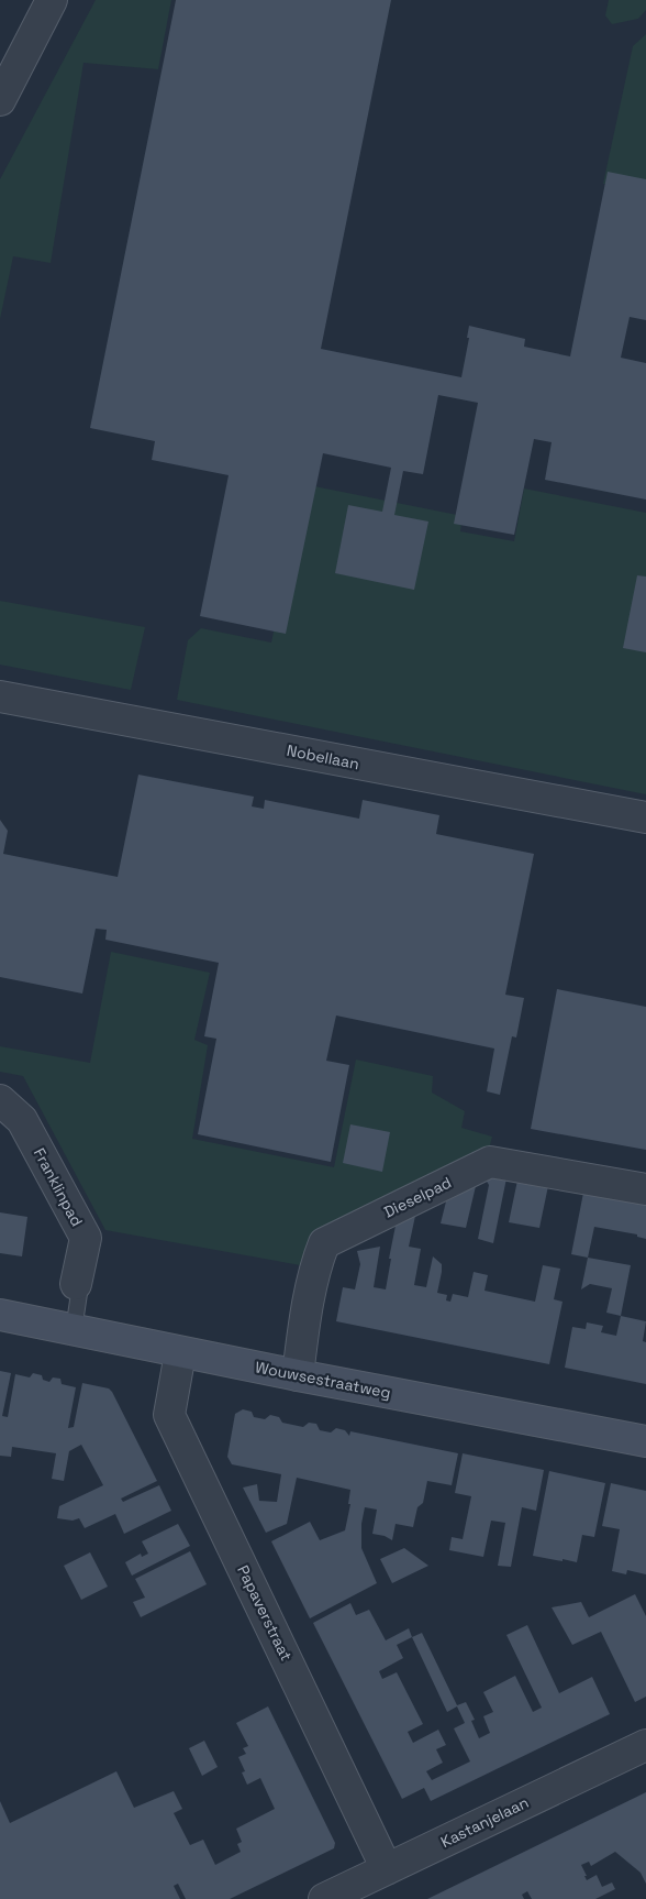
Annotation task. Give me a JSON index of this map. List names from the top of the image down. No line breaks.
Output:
{"streets":{"main road":["Wouwsestraatweg"],"street":["Nobellaan","Franklinpad","Dieselpad","Papaverstraat","Kastanjelaan"]},"crossings":[["Dieselpad","Wouwsestraatweg"],["Wouwsestraatweg","Papaverstraat"],["Papaverstraat","Kastanjelaan"]]}
